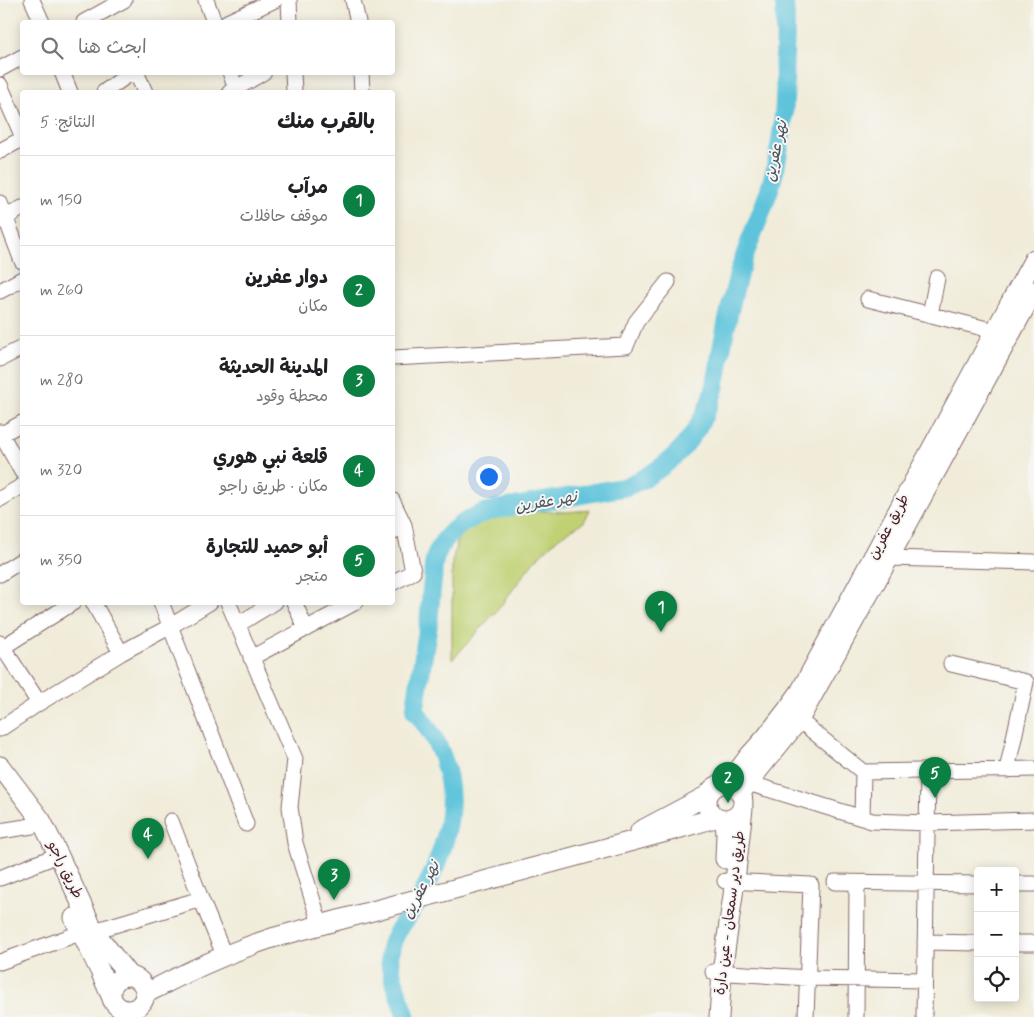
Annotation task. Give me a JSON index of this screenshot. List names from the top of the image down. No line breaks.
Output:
{"streets":{"main road":["طريق عفرين","طريق راجو","طريق دير سمعان - عين دارة"]},"crossings":[["طريق عفرين","طريق دير سمعان - عين دارة"]],"water":["نهر عفرين"],"page":{"search":"ابحث هنا","heading":["بالقرب منك","النتائج: 5"],"list":[{"mark":"1","name":"مرآب","note":"موقف حافلات","value":"150 m"},{"mark":"2","name":"دوار عفرين","note":"مكان","value":"260 m"},{"mark":"3","name":"المدينة الحديثة","note":"محطة وقود","value":"280 m"},{"mark":"4","name":"قلعة نبي هوري","note":"مكان · طريق راجو","value":"320 m"},{"mark":"5","name":"أبو حميد للتجارة","note":"متجر","value":"350 m"}],"pins":["1","5","2","4","3"],"map_buttons":["+","−"]}}
